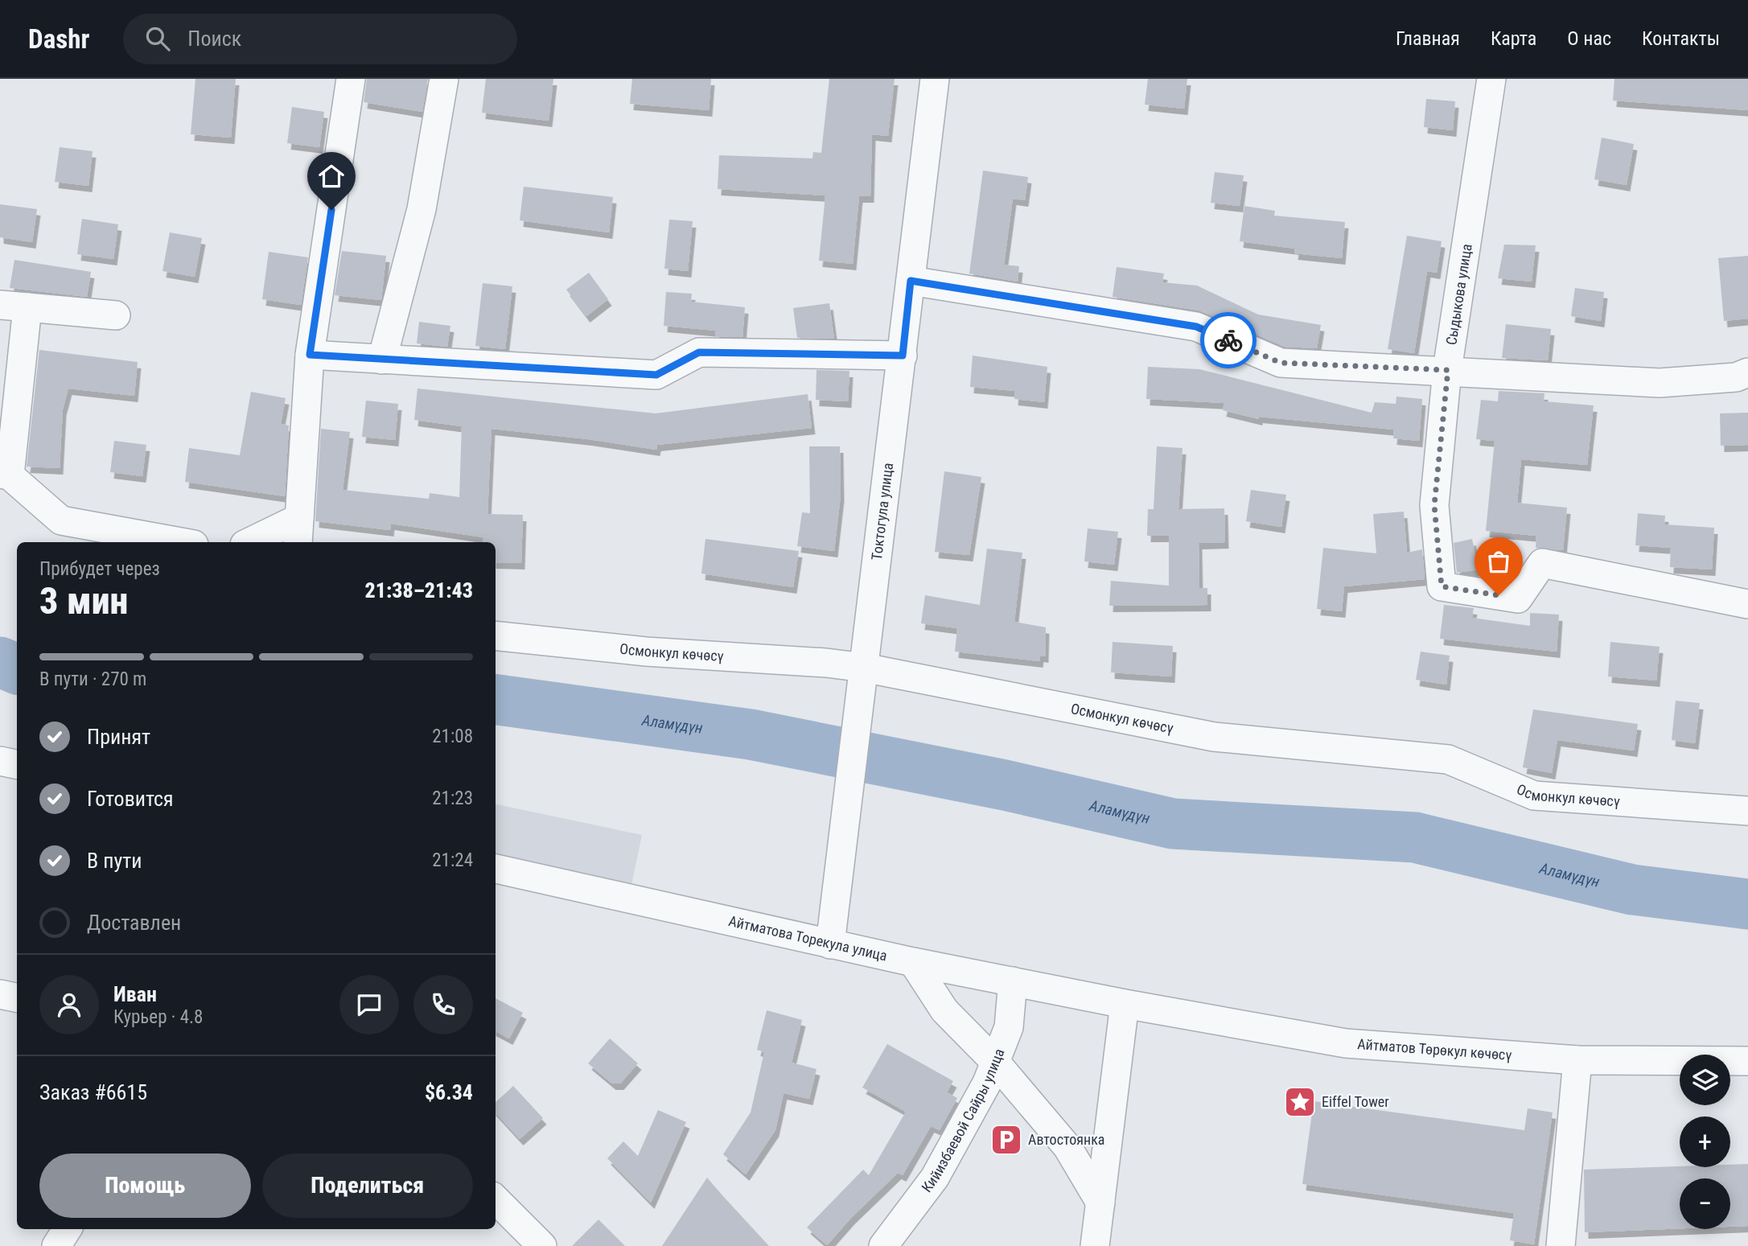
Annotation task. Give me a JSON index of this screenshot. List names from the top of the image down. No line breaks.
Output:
{"streets":{"street":["Сыдыкова улица","Токтогула улица","Осмонкул көчөсү","Айтматова Торекула улица","Айтматов Төрөкул көчөсү","Кийизбаевой Сайры улица"]},"crossings":[["Токтогула улица","Осмонкул көчөсү"],["Токтогула улица","Айтматова Торекула улица"],["Айтматова Торекула улица","Айтматов Төрөкул көчөсү"],["Айтматова Торекула улица","Кийизбаевой Сайры улица"]],"water":["Аламүдүн"],"places":{"place":["Eiffel Tower"],"parking":["Автостоянка"]},"page":{"header":"Dashr","search":"Поиск","nav":["Главная","Карта","О нас","Контакты"],"heading":["3 мин","Прибудет через","21:38–21:43"],"panel":["Иван","Курьер · 4.8","Заказ #6615","$6.34"],"bar":"В пути · 270 m","list":[["Принят","21:08"],["Готовится","21:23"],["В пути","21:24"],"Доставлен"],"map_buttons":["+","−"],"buttons":["Помощь","Поделиться"]}}
